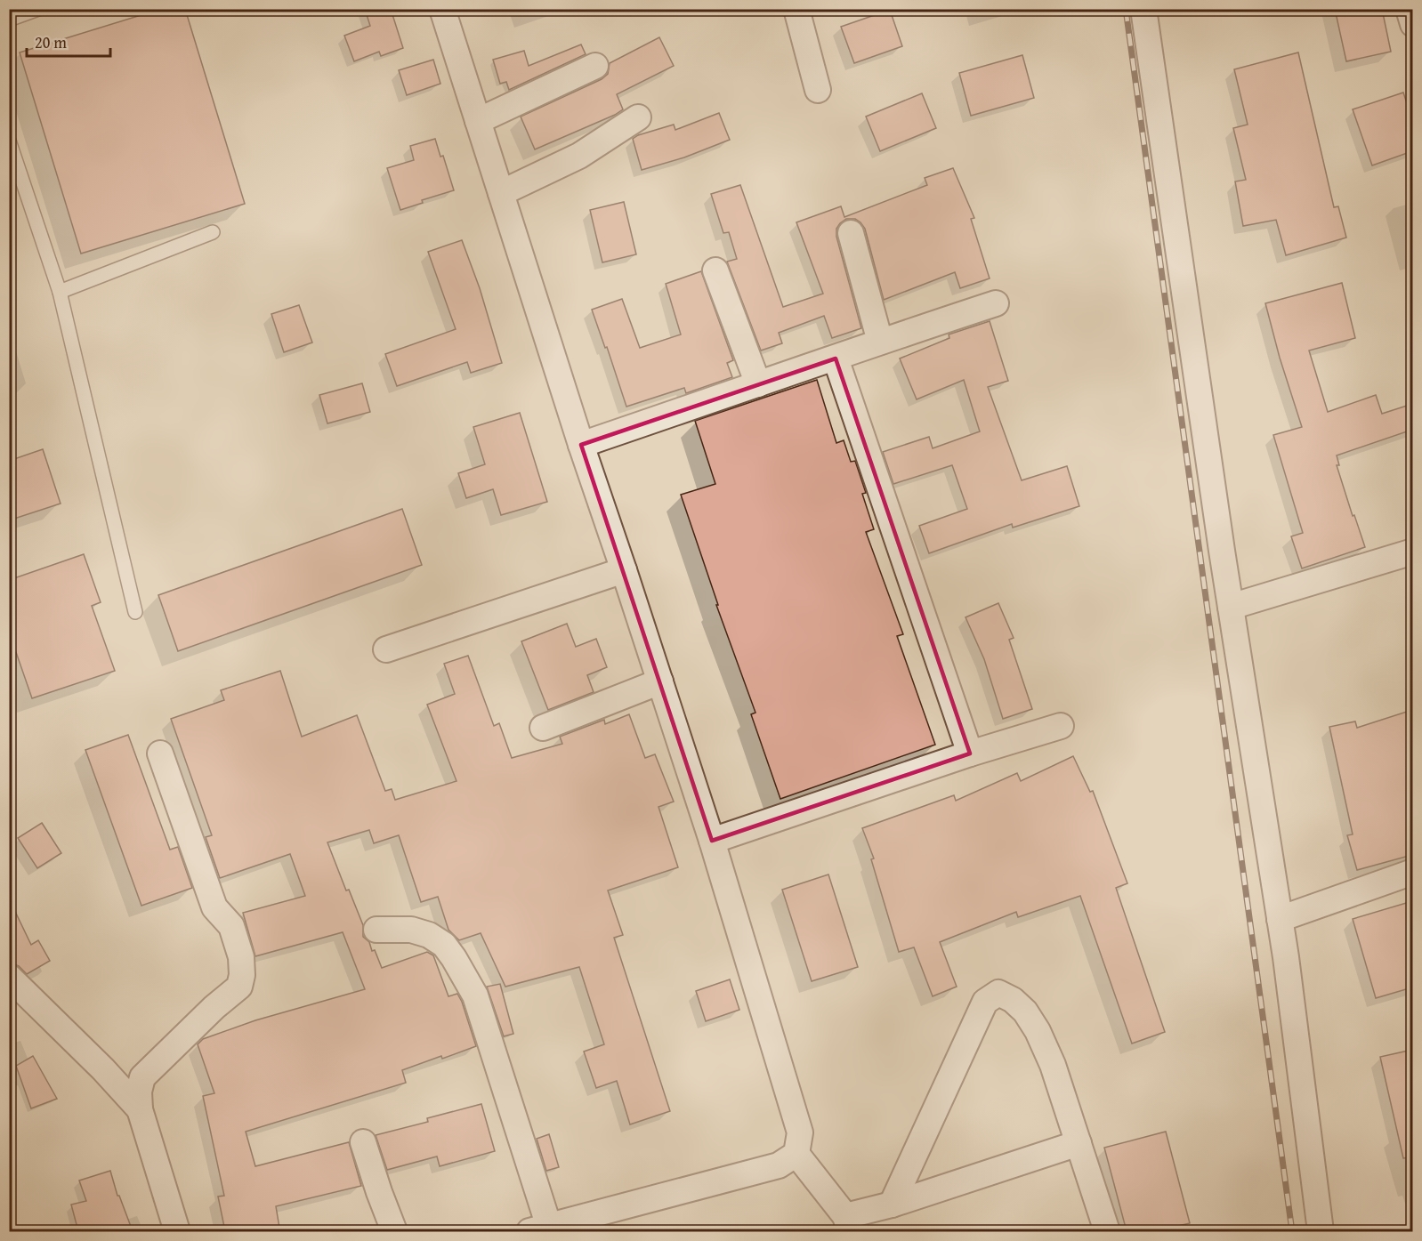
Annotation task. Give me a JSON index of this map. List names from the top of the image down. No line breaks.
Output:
{"scale_bar":"20 m"}
